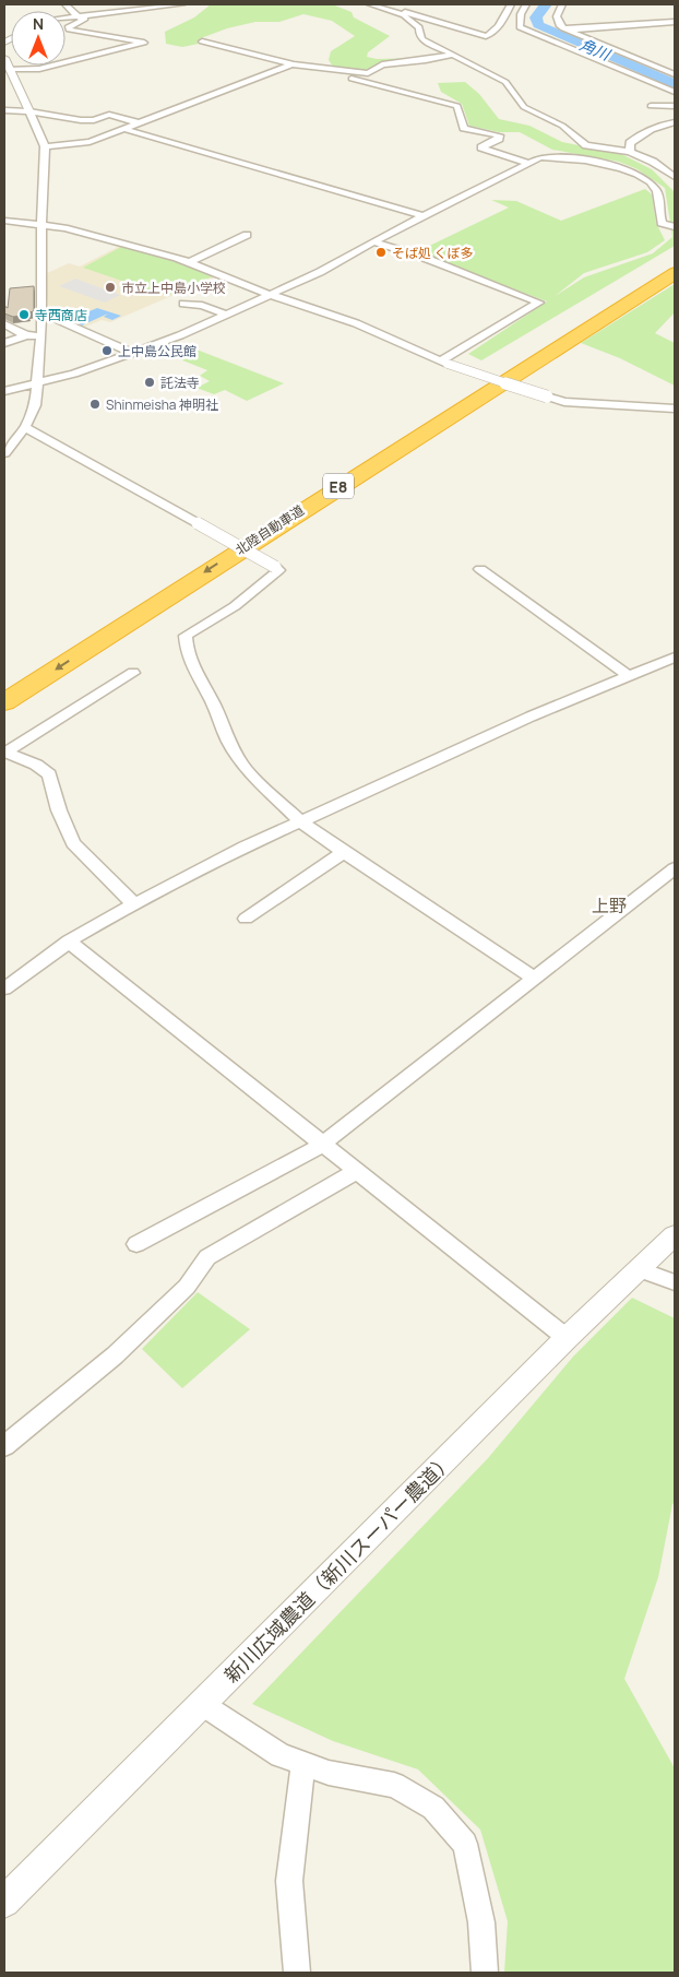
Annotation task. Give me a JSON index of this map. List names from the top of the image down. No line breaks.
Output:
{"streets":{"highway":["E8","北陸自動車道"],"street":["新川広域農道（新川スーパー農道）"]},"districts":["上野"],"water":["角川"],"places":["そば処 くぼ多","市立上中島小学校","寺西商店","上中島公民館","託法寺","Shinmeisha 神明社"],"north":"top"}
